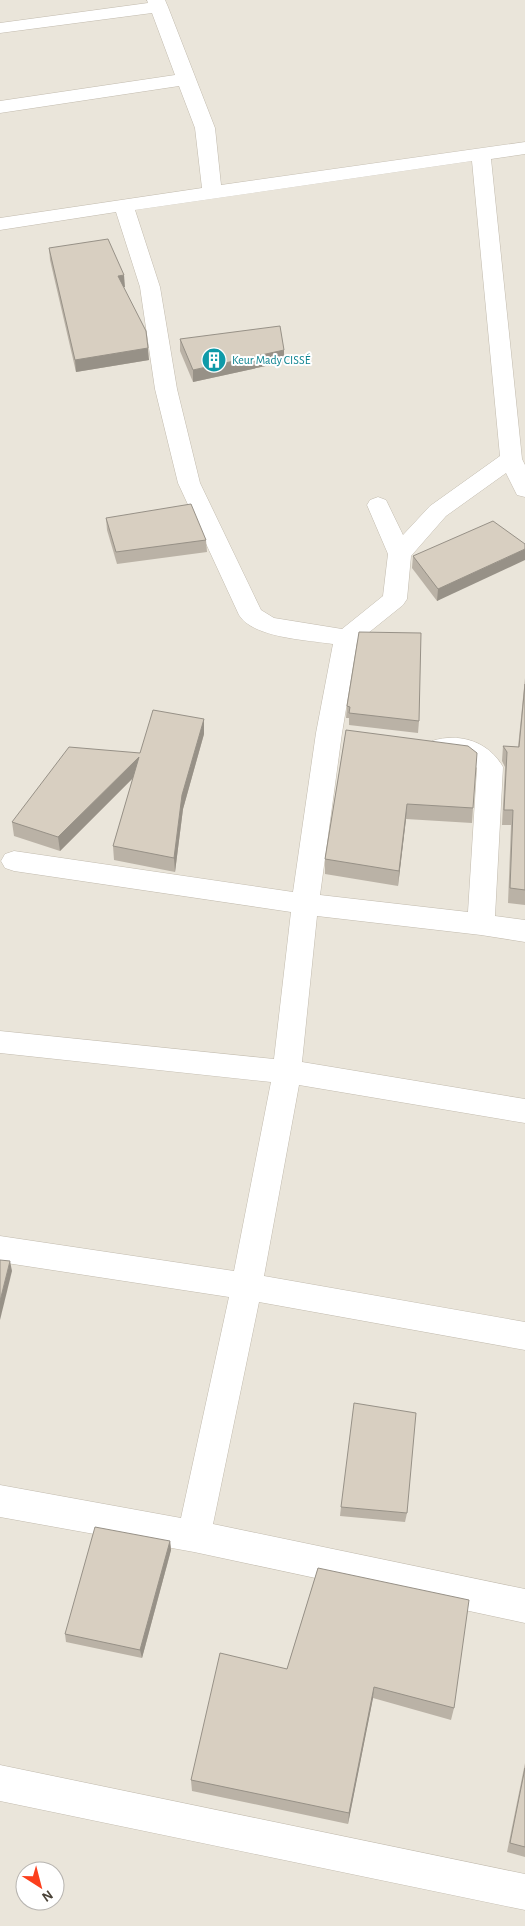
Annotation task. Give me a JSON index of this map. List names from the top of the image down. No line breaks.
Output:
{"places":{"building":["Keur Mady CISSÉ"]},"north":"bottom right"}
